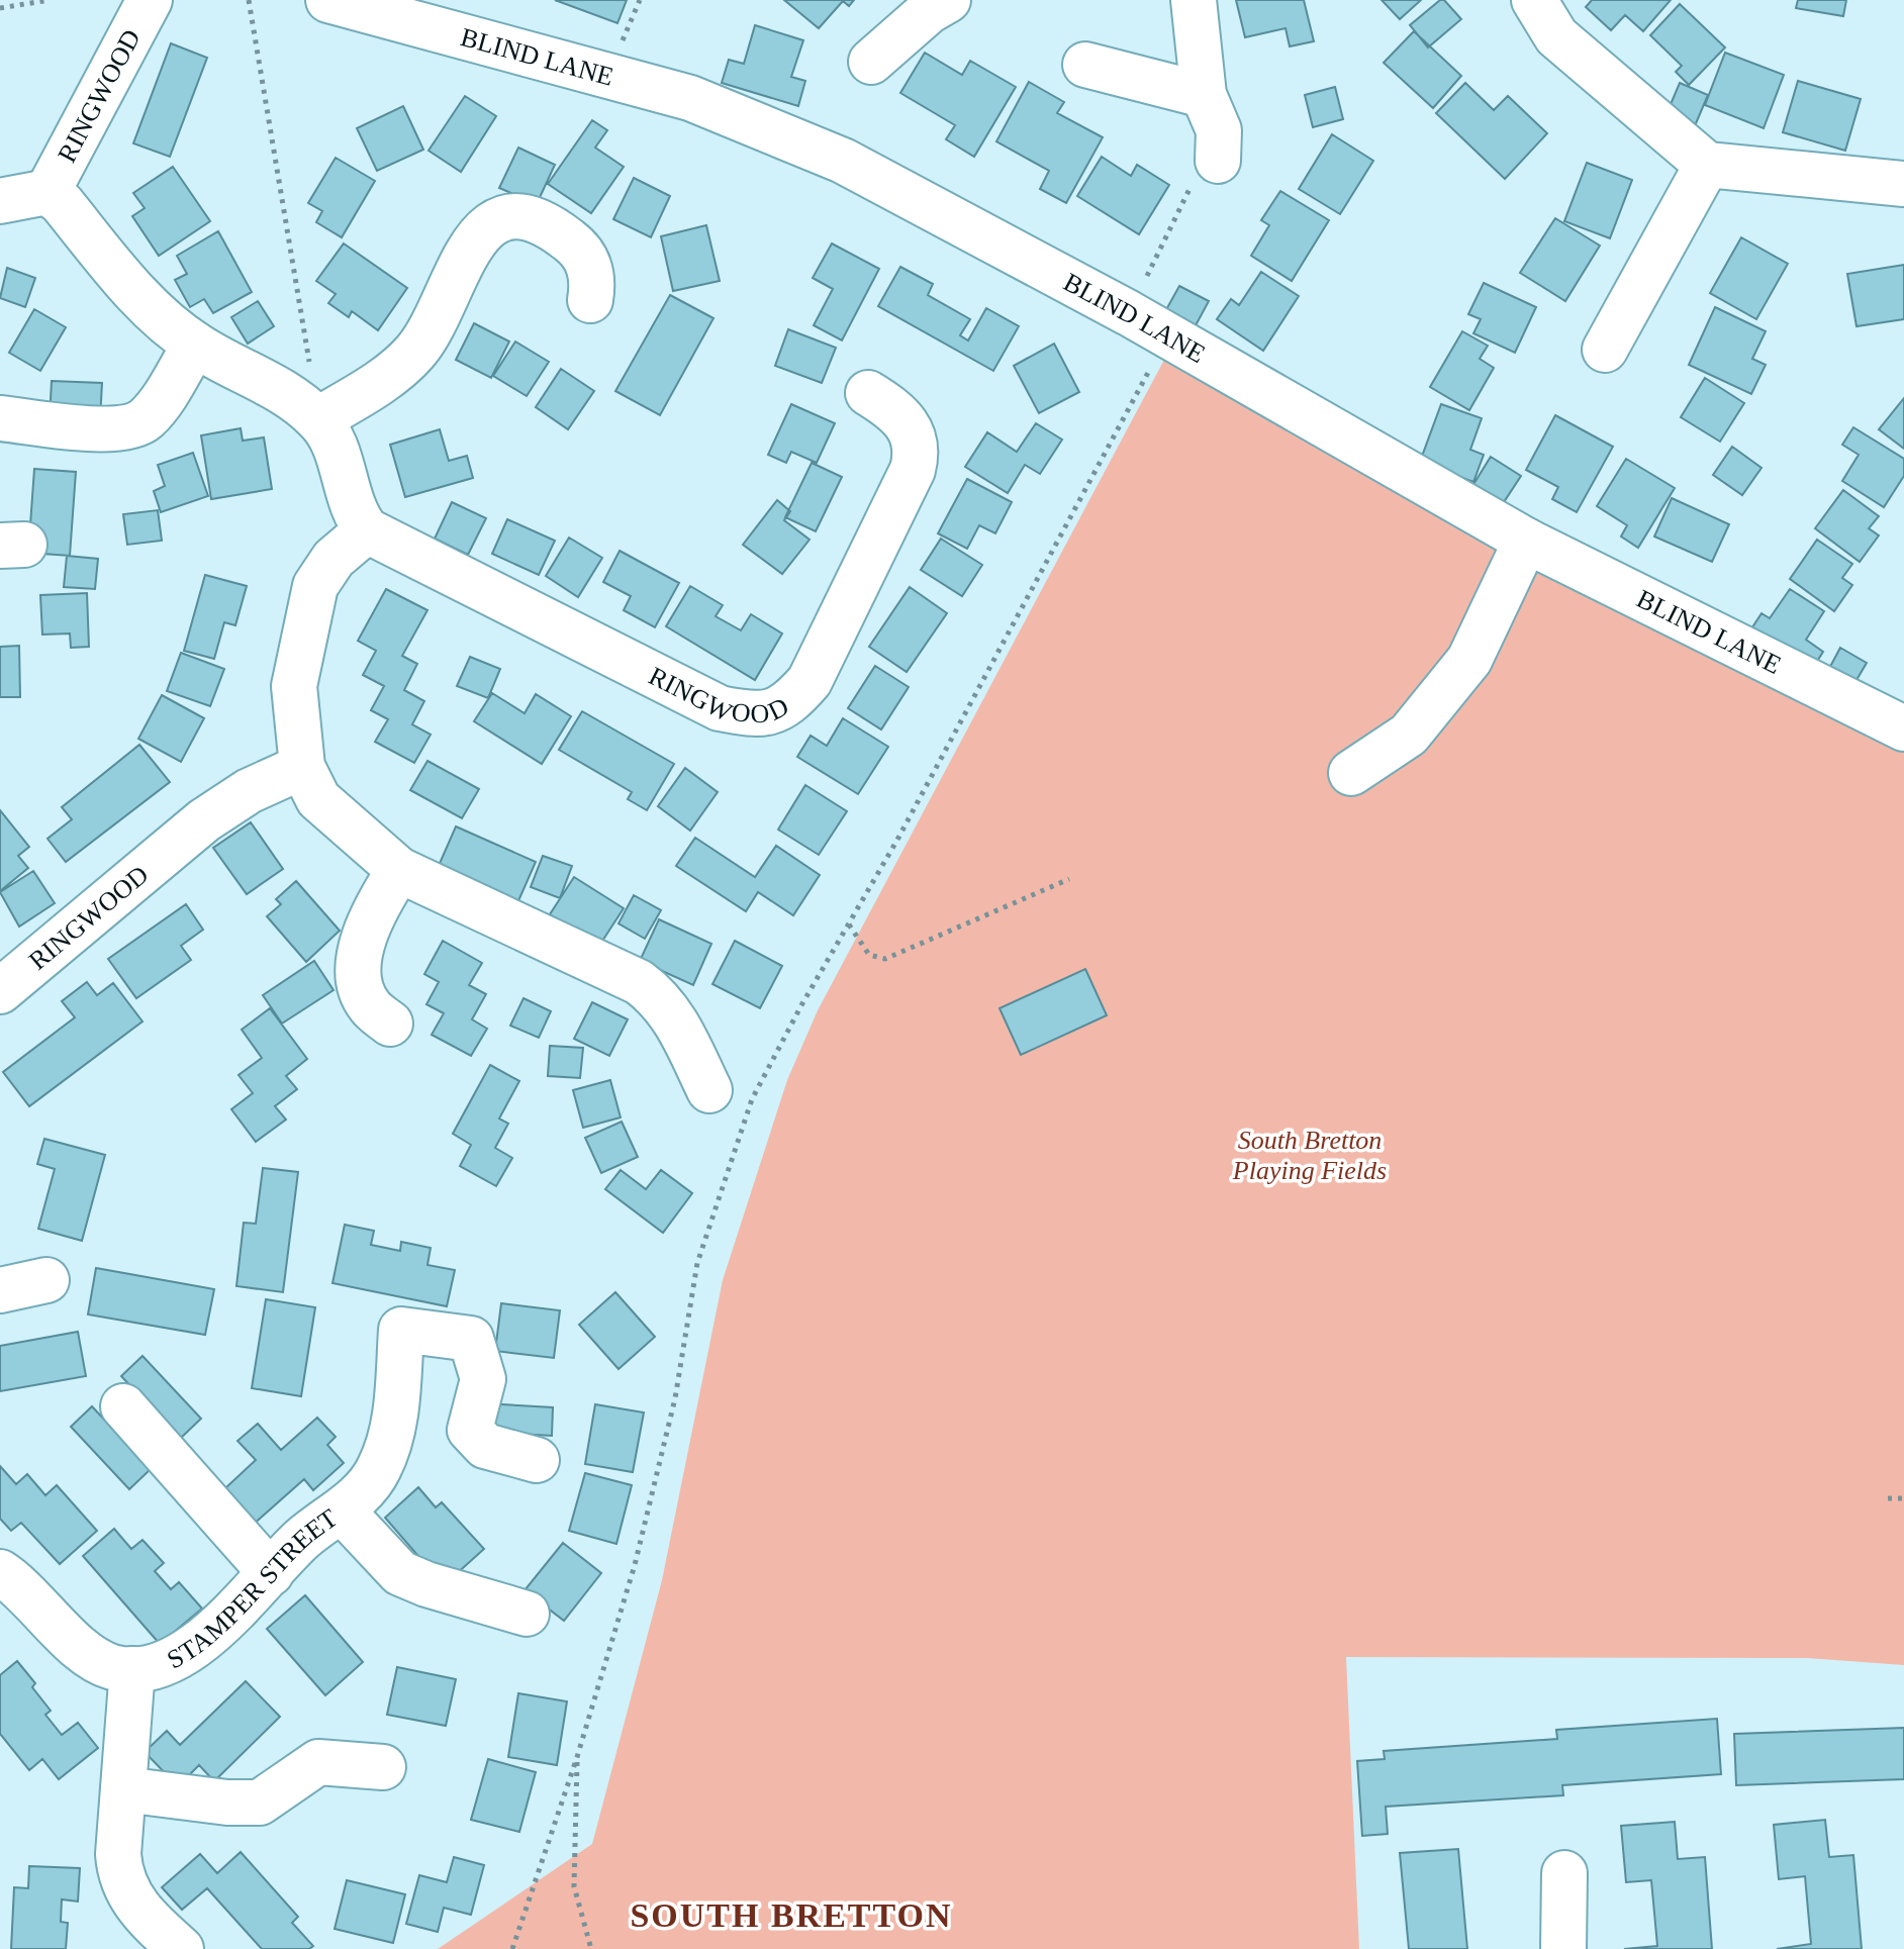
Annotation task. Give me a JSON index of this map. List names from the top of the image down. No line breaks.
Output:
{"streets":{"street":["BLIND LANE","RINGWOOD","STAMPER STREET"]},"districts":["SOUTH BRETTON"],"parks":["South Bretton Playing Fields"]}
